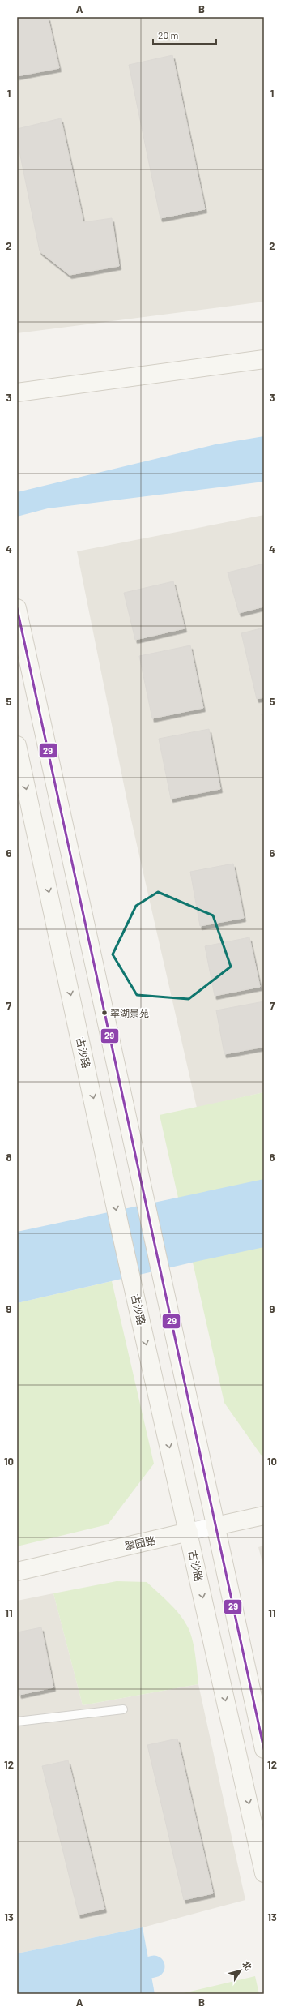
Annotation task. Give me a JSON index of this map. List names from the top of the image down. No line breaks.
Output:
{"streets":{"main road":["古沙路","翠园路"]},"crossings":[["古沙路","翠园路"]],"places":["翠湖景苑"],"lines":["transit line 29"],"scale_bar":"20 m","north":"top right","grid":{"columns":["A","B"],"rows":["1","2","3","4","5","6","7","8","9","10","11","12","13"]}}
